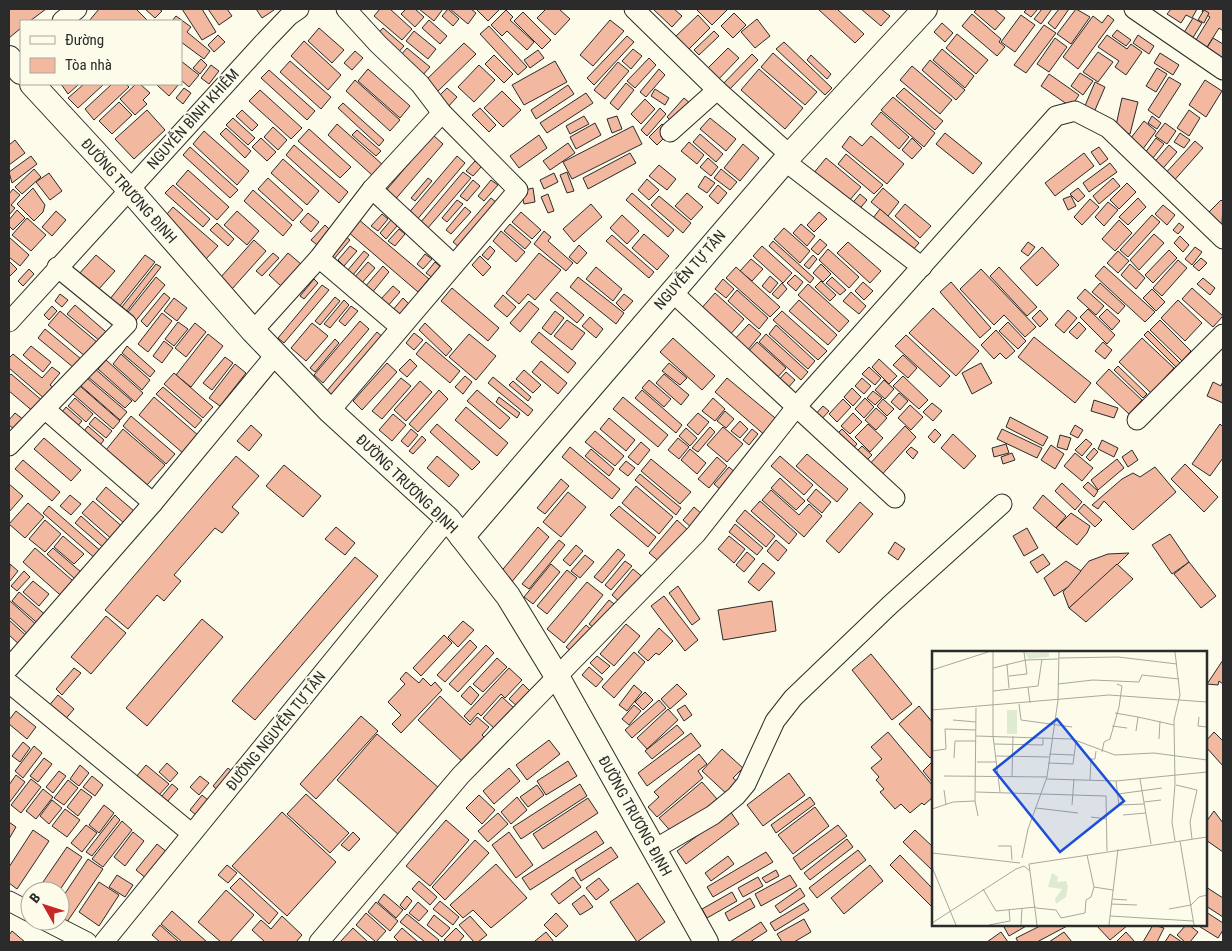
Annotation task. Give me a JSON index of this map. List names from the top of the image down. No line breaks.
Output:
{"streets":{"street":["NGUYỄN BÌNH KHIÊM","ĐƯỜNG TRƯƠNG ĐỊNH","NGUYỄN TỰ TÂN","ĐƯỜNG NGUYỄN TỰ TÂN"]},"crossings":[["NGUYỄN BÌNH KHIÊM","ĐƯỜNG TRƯƠNG ĐỊNH"],["ĐƯỜNG TRƯƠNG ĐỊNH","NGUYỄN TỰ TÂN"],["ĐƯỜNG TRƯƠNG ĐỊNH","ĐƯỜNG NGUYỄN TỰ TÂN"],["NGUYỄN TỰ TÂN","ĐƯỜNG NGUYỄN TỰ TÂN"]],"legend":["Đường","Tòa nhà"],"north":"top left"}
